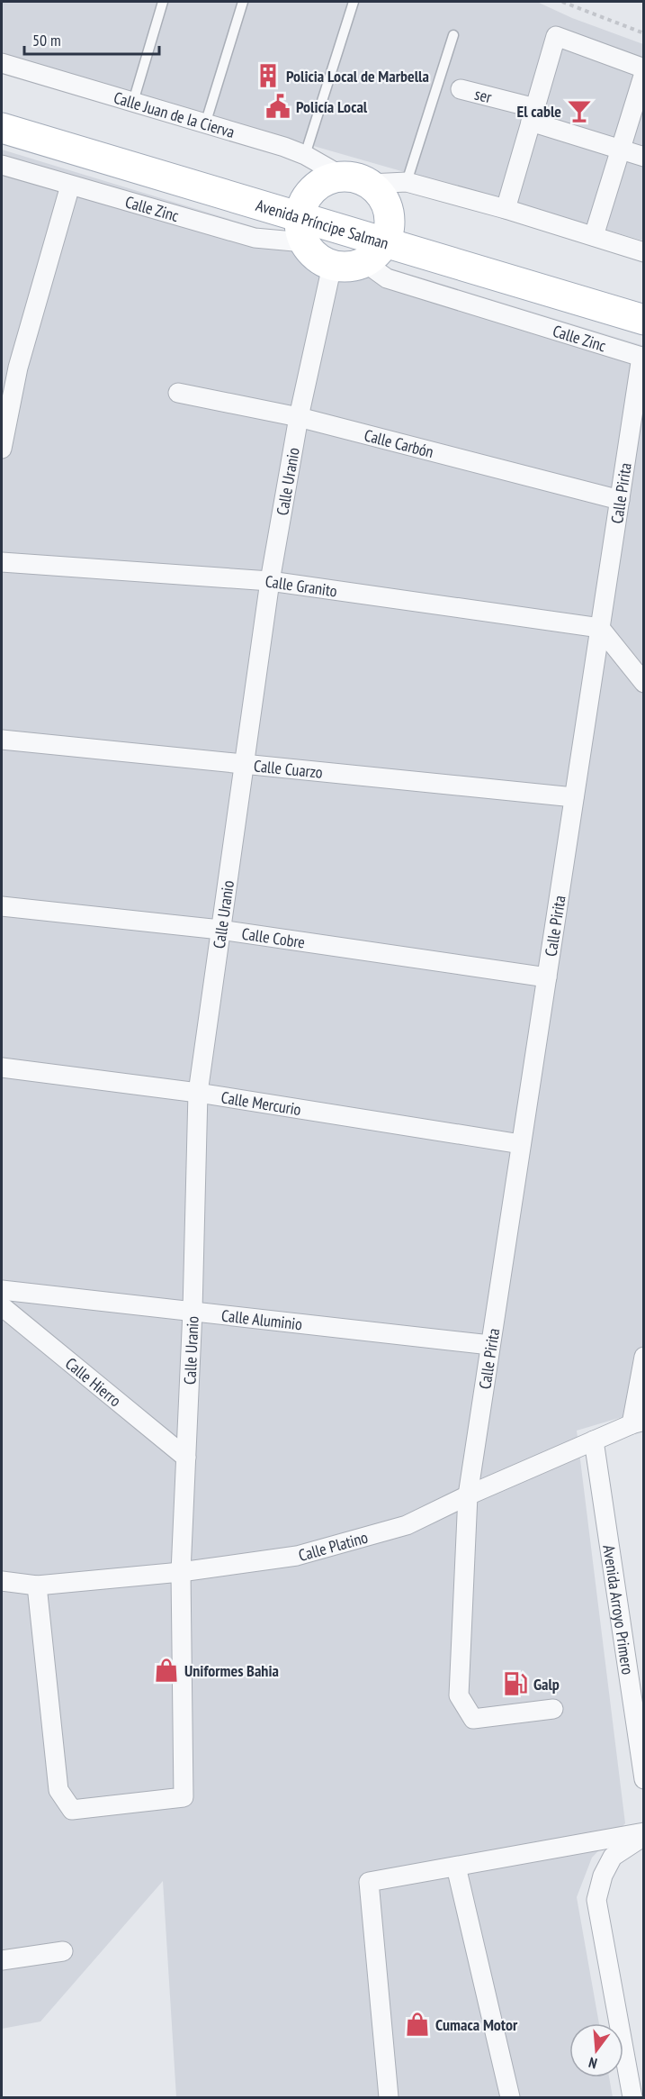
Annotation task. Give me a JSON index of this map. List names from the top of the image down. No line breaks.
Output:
{"streets":{"main road":["Avenida Príncipe Salman"],"street":["ser","Calle Juan de la Cierva","Calle Zinc","Calle Carbón","Calle Uranio","Calle Pirita","Calle Granito","Calle Cuarzo","Calle Cobre","Calle Mercurio","Calle Aluminio","Calle Hierro","Calle Platino","Avenida Arroyo Primero"]},"crossings":[["Calle Zinc","Avenida Príncipe Salman"],["Calle Zinc","Calle Pirita"],["Calle Carbón","Calle Uranio"],["Calle Carbón","Calle Pirita"],["Calle Uranio","Calle Granito"],["Calle Uranio","Calle Cuarzo"],["Calle Uranio","Calle Cobre"],["Calle Uranio","Calle Mercurio"],["Calle Uranio","Calle Aluminio"],["Calle Uranio","Calle Hierro"],["Calle Uranio","Calle Platino"],["Calle Pirita","Calle Granito"],["Calle Pirita","Calle Cuarzo"],["Calle Pirita","Calle Cobre"],["Calle Pirita","Calle Mercurio"],["Calle Pirita","Calle Aluminio"],["Calle Pirita","Calle Platino"],["Calle Platino","Avenida Arroyo Primero"]],"places":{"building":["Policia Local de Marbella"],"public building":["Policía Local"],"bar":["El cable"],"shop":["Uniformes Bahia","Cumaca Motor"],"fuel station":["Galp"]},"scale_bar":"50 m","north":"bottom"}
